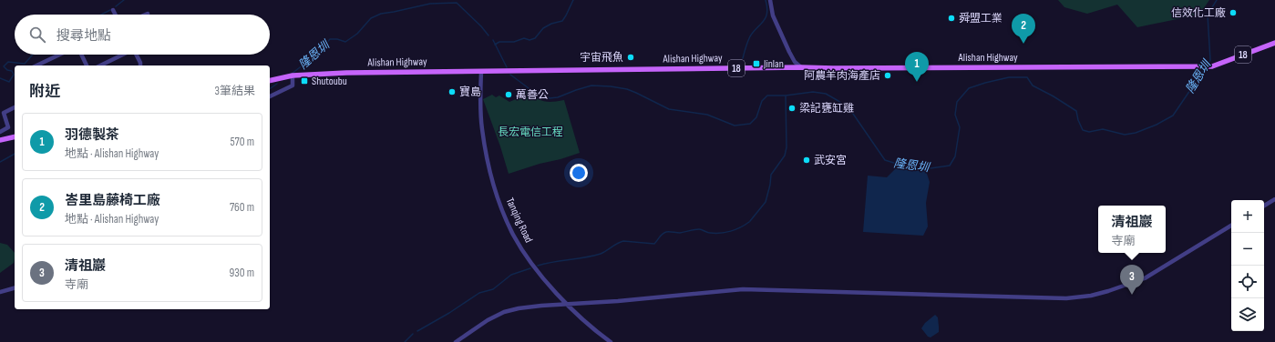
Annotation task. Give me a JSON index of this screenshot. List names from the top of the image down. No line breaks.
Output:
{"streets":{"main road":["18","Alishan Highway"],"street":["Tanqing Road"]},"crossings":[["Alishan Highway","Tanqing Road"]],"water":["隆恩圳"],"parks":["長宏電信工程"],"places":{"other":["信效化工廠","舜盟工業","宇宙飛魚","阿農羊肉海產店","寶島","萬善公","梁記甕缸雞","武安宮"],"transit":["Jinlan","Shutoubu"]},"page":{"pins":["2","1","3"],"search":"搜尋地點","heading":["附近","3筆結果"],"list":[{"mark":"1","name":"羽德製茶","note":"地點 · Alishan Highway","value":"570 m"},{"mark":"2","name":"峇里島藤椅工廠","note":"地點 · Alishan Highway","value":"760 m"},{"mark":"3","name":"清祖巖","note":"寺廟","value":"930 m"}],"map_buttons":["+","−"],"popup":["清祖巖","寺廟"]}}
